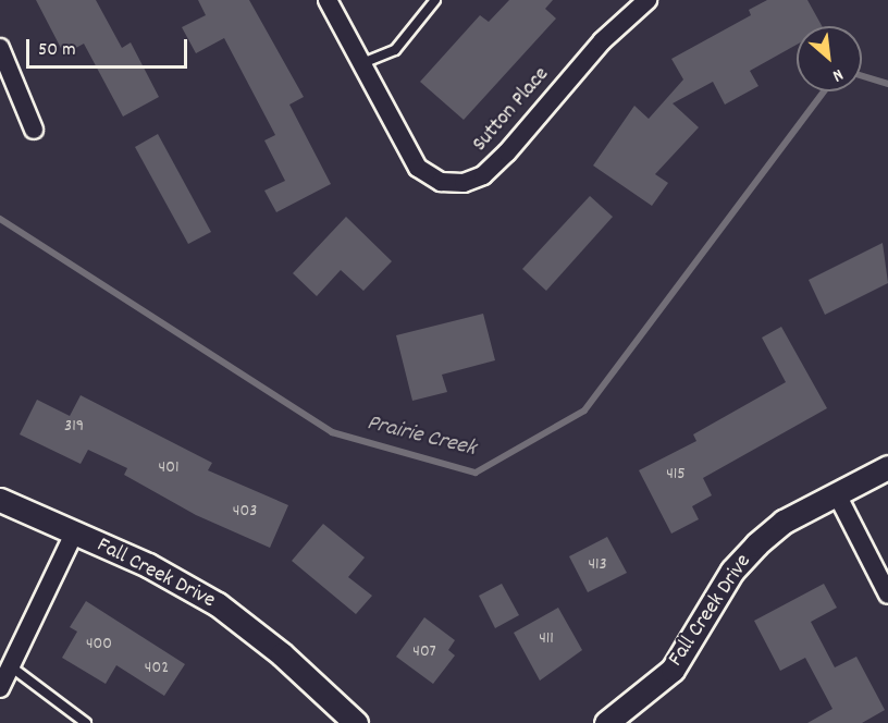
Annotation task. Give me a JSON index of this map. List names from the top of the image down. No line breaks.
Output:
{"streets":{"street":["Sutton Place","Fall Creek Drive"]},"water":["Prairie Creek"],"house_numbers":["319","401","415","403","413","411","400","407","402"],"scale_bar":"50 m","north":"bottom right"}
